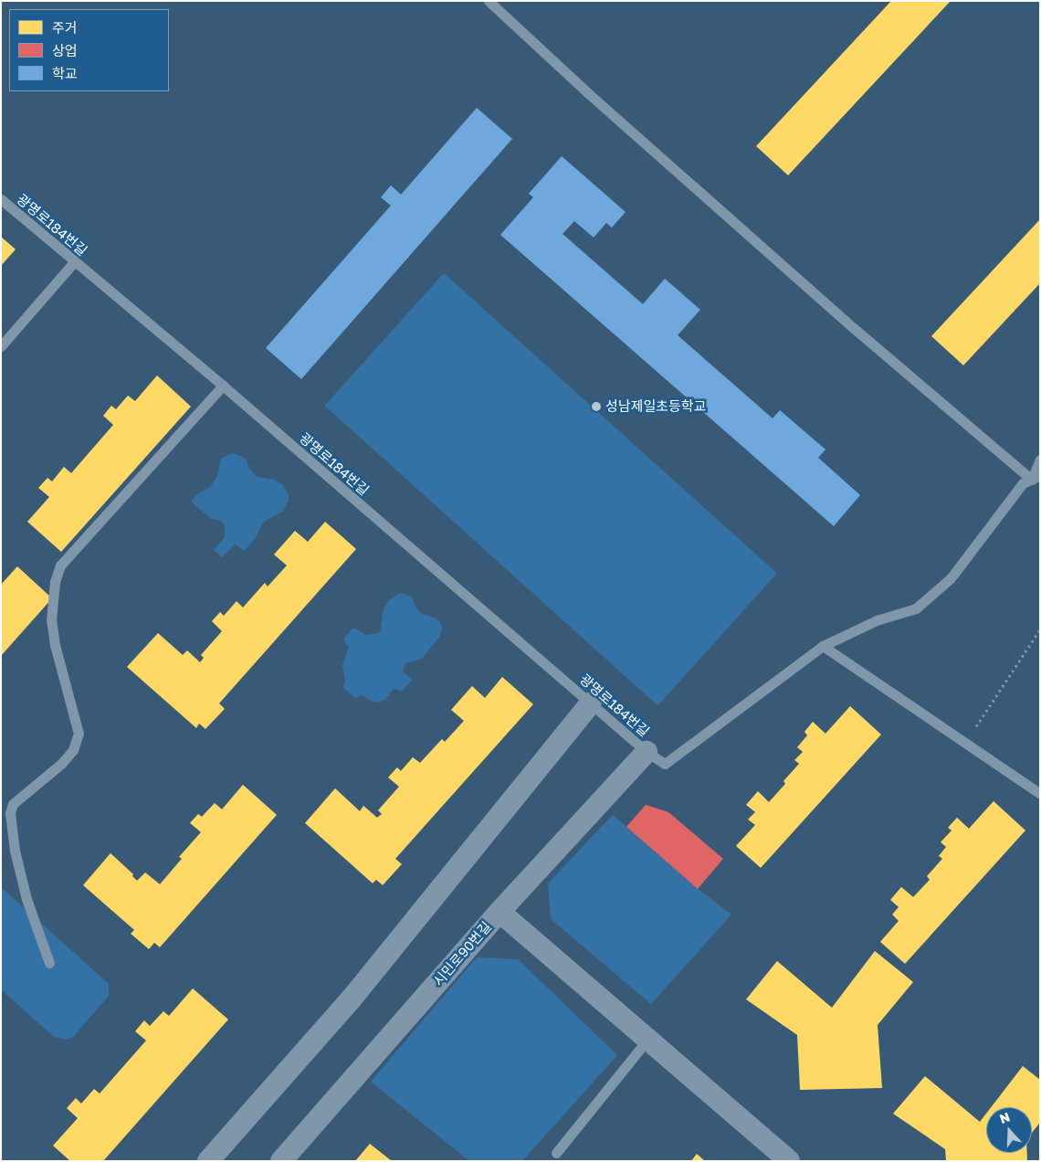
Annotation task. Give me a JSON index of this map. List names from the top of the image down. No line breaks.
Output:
{"streets":{"street":["시민로90번길"],"lane":["광명로184번길"]},"crossings":[["광명로184번길","시민로90번길"]],"places":["성남제일초등학교"],"legend":["주거","상업","학교"],"north":"top"}
